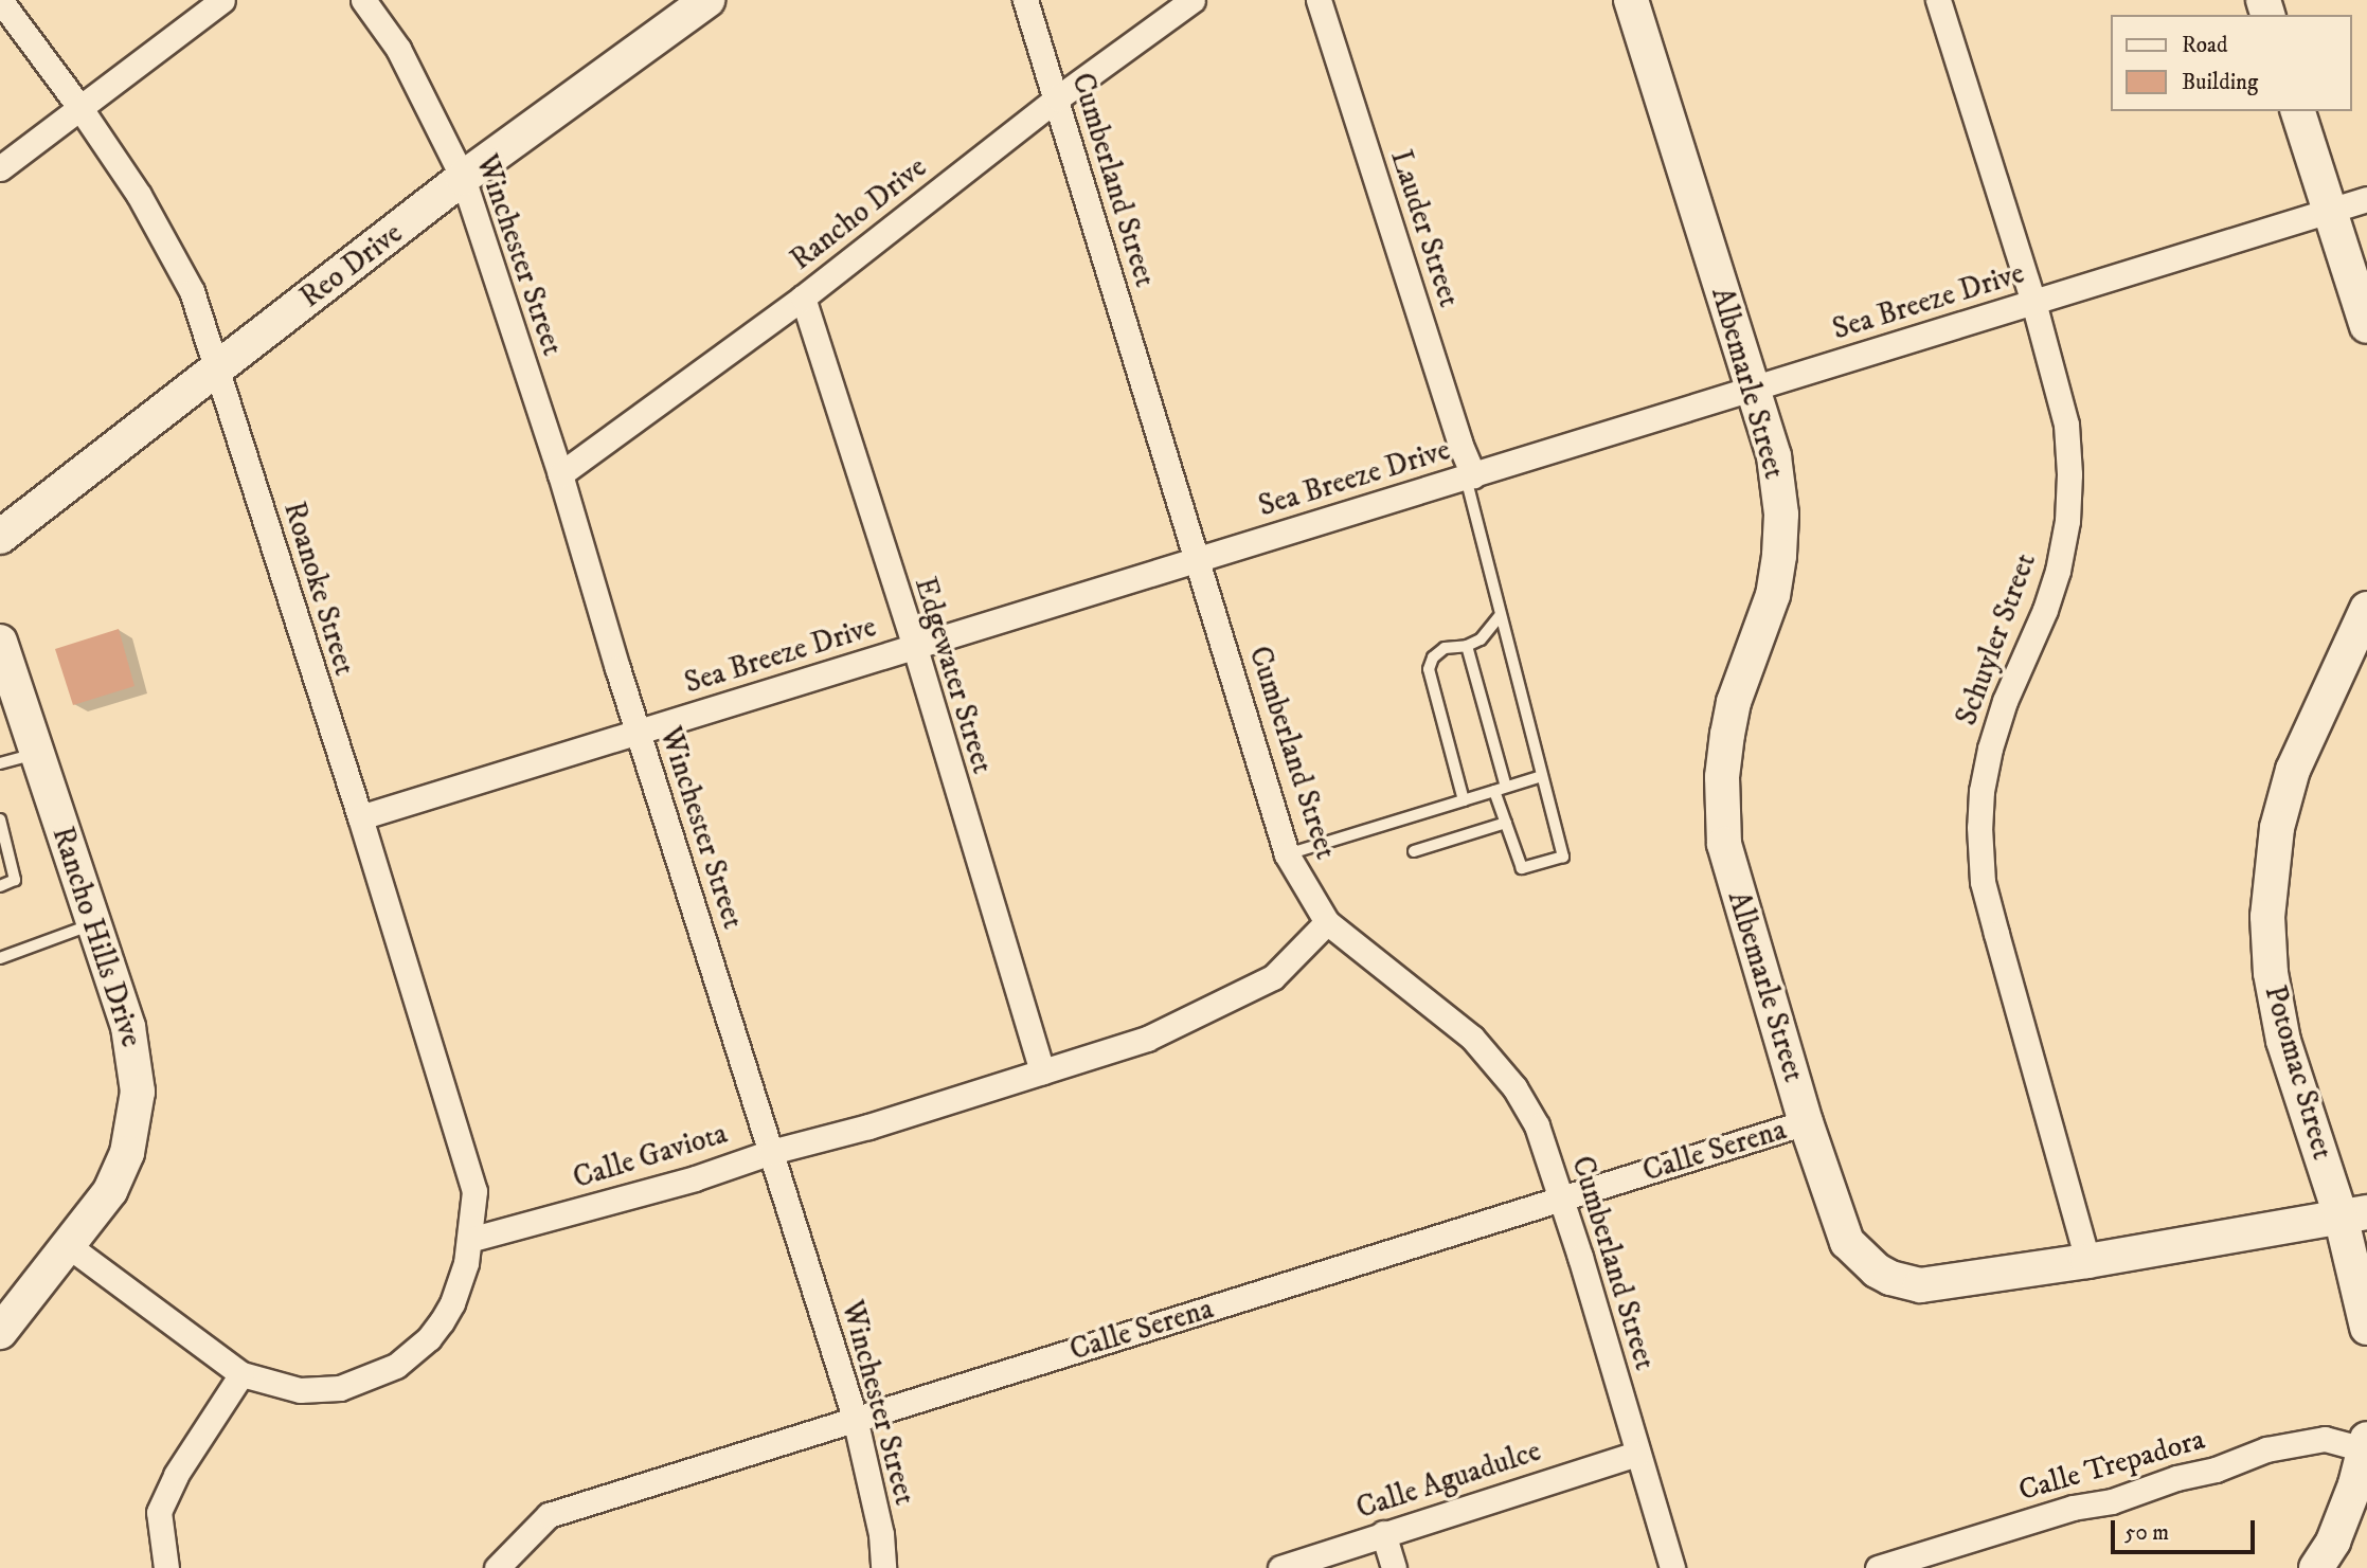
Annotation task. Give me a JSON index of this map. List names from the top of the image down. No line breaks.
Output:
{"streets":{"street":["Cumberland Street","Rancho Drive","Lauder Street","Winchester Street","Reo Drive","Sea Breeze Drive","Albemarle Street","Roanoke Street","Schuyler Street","Edgewater Street","Rancho Hills Drive","Potomac Street","Calle Serena","Calle Gaviota","Calle Trepadora","Calle Aguadulce"]},"crossings":[["Cumberland Street","Rancho Drive"],["Cumberland Street","Sea Breeze Drive"],["Cumberland Street","Calle Serena"],["Cumberland Street","Calle Gaviota"],["Cumberland Street","Calle Aguadulce"],["Rancho Drive","Winchester Street"],["Rancho Drive","Edgewater Street"],["Lauder Street","Sea Breeze Drive"],["Winchester Street","Reo Drive"],["Winchester Street","Sea Breeze Drive"],["Winchester Street","Calle Serena"],["Winchester Street","Calle Gaviota"],["Reo Drive","Roanoke Street"],["Sea Breeze Drive","Albemarle Street"],["Sea Breeze Drive","Roanoke Street"],["Sea Breeze Drive","Schuyler Street"],["Sea Breeze Drive","Edgewater Street"],["Albemarle Street","Schuyler Street"],["Albemarle Street","Calle Serena"],["Roanoke Street","Calle Gaviota"],["Edgewater Street","Calle Gaviota"]],"legend":["Road","Building"],"scale_bar":"50 m"}
